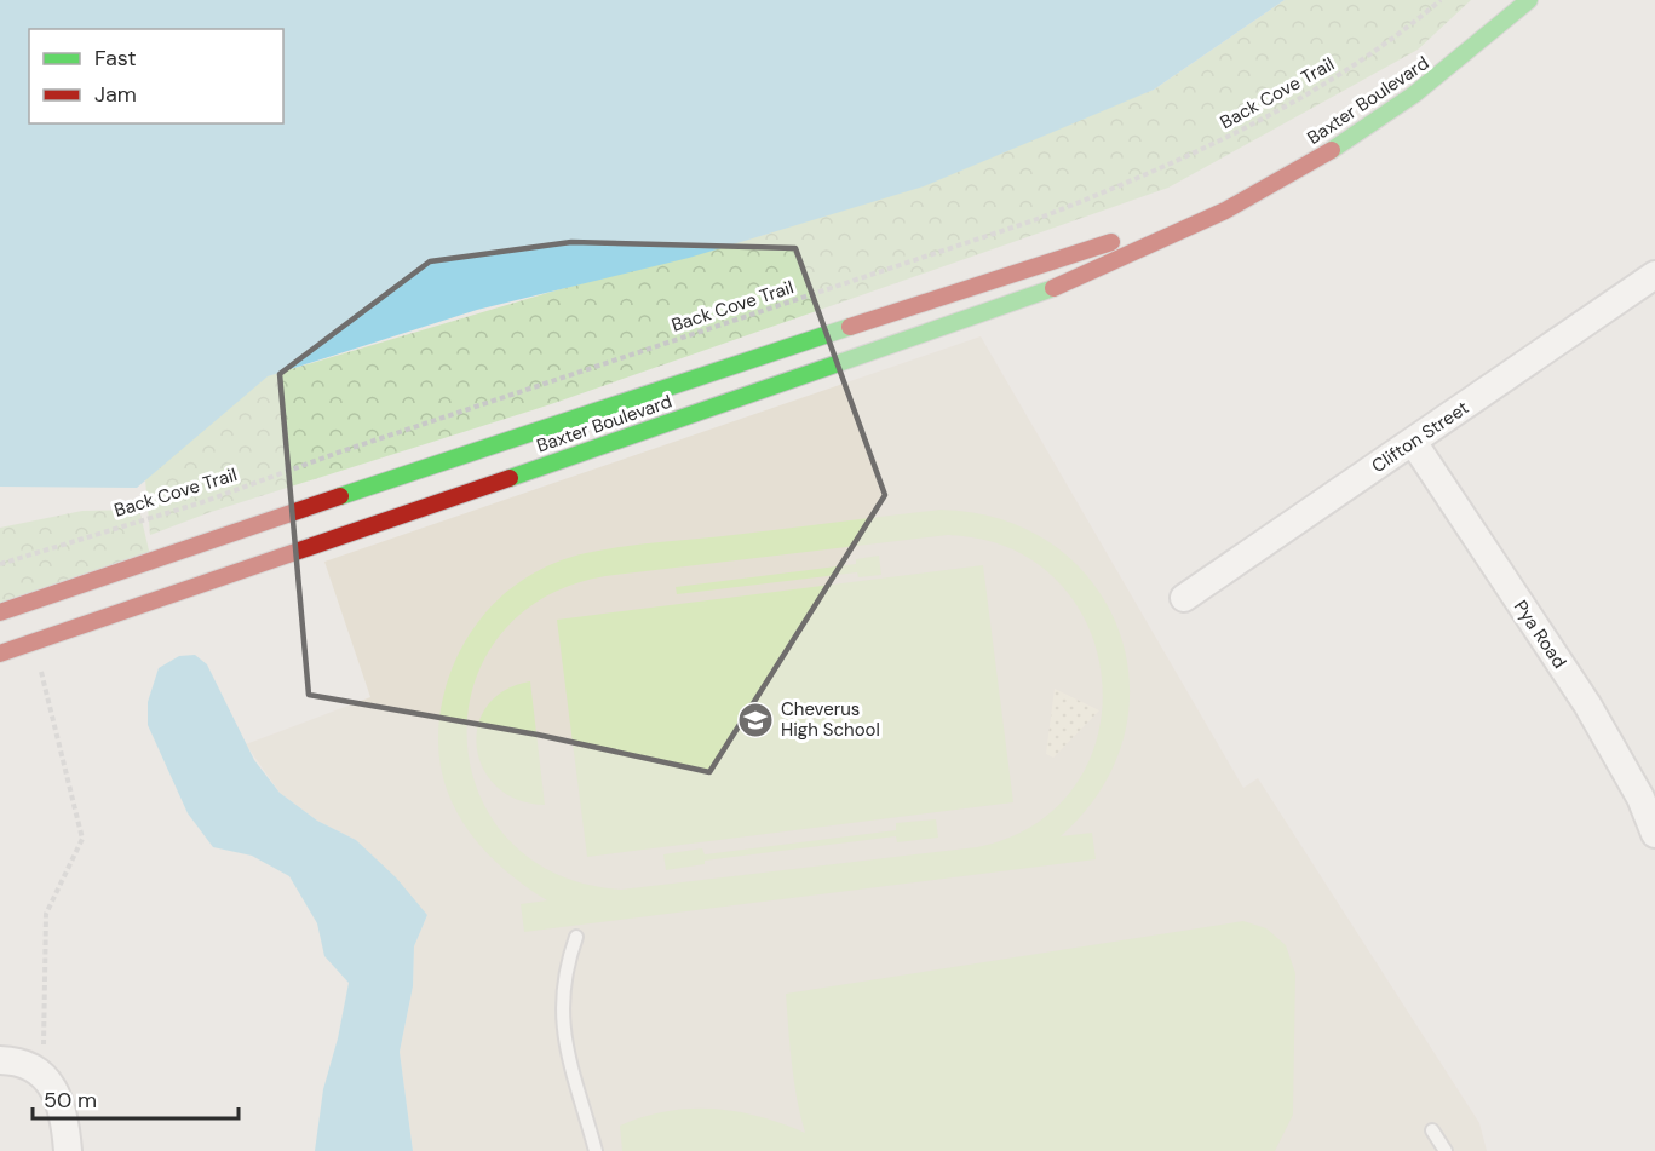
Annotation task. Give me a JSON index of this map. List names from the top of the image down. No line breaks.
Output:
{"streets":{"street":["Baxter Boulevard","Clifton Street","Pya Road"],"path":["Back Cove Trail"]},"crossings":[["Clifton Street","Pya Road"]],"places":{"school or university":["Cheverus High School"]},"legend":["Fast","Jam"],"scale_bar":"50 m"}
